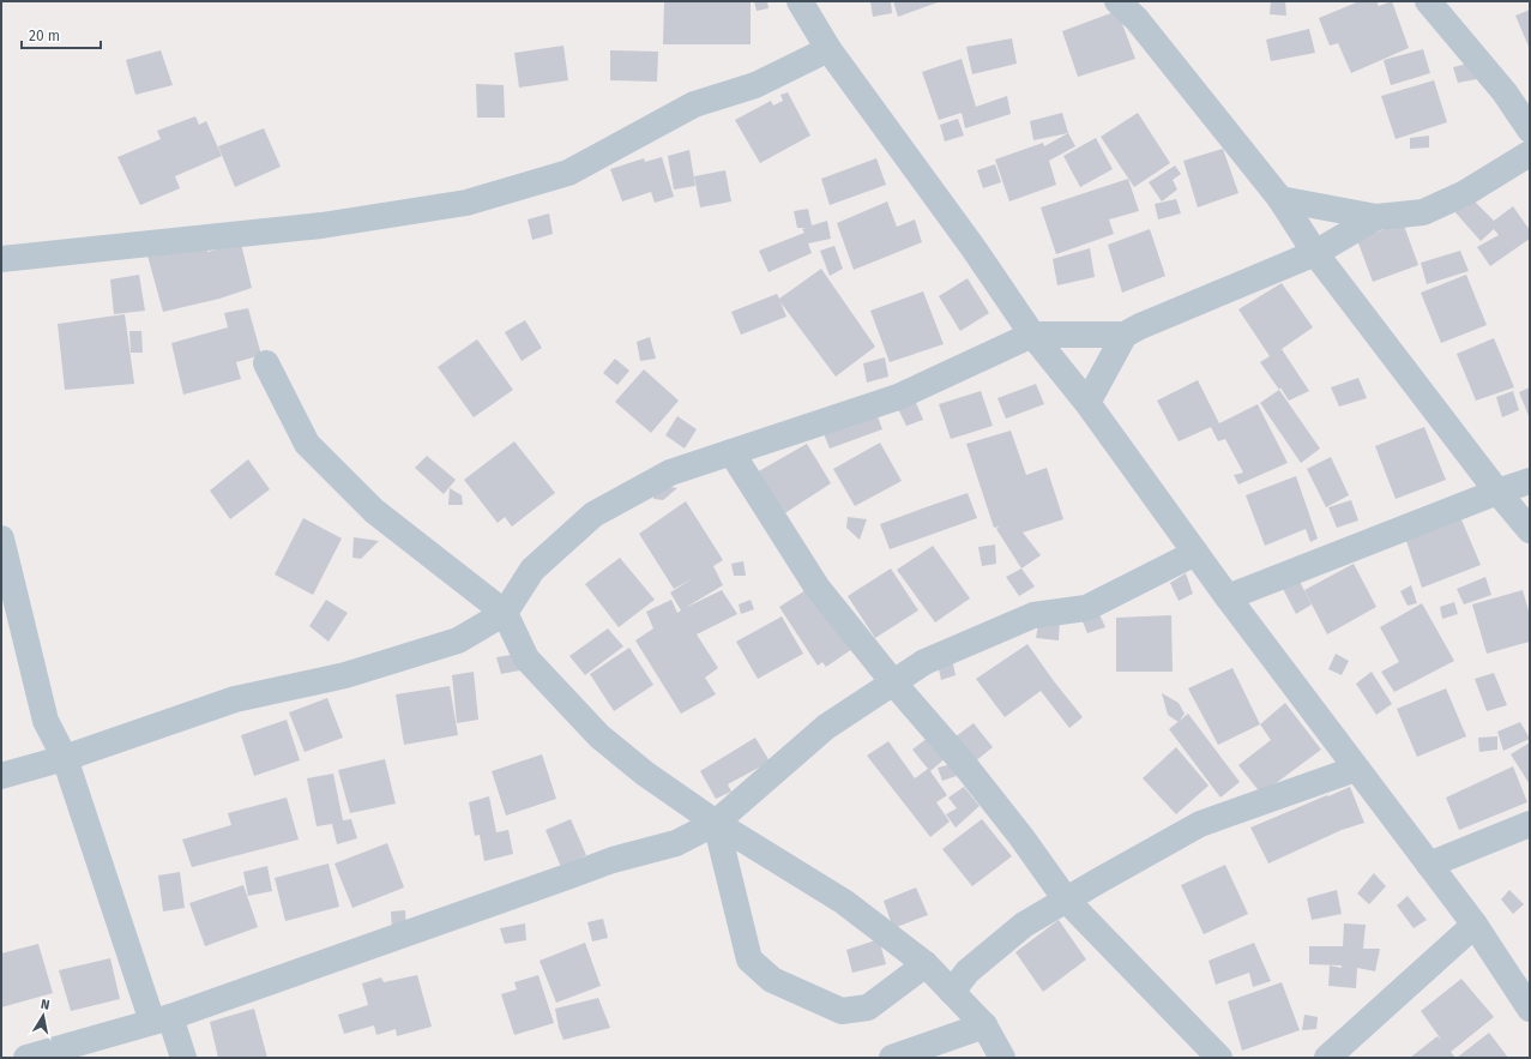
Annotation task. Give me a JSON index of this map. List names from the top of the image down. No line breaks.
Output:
{"scale_bar":"20 m","north":"top"}
